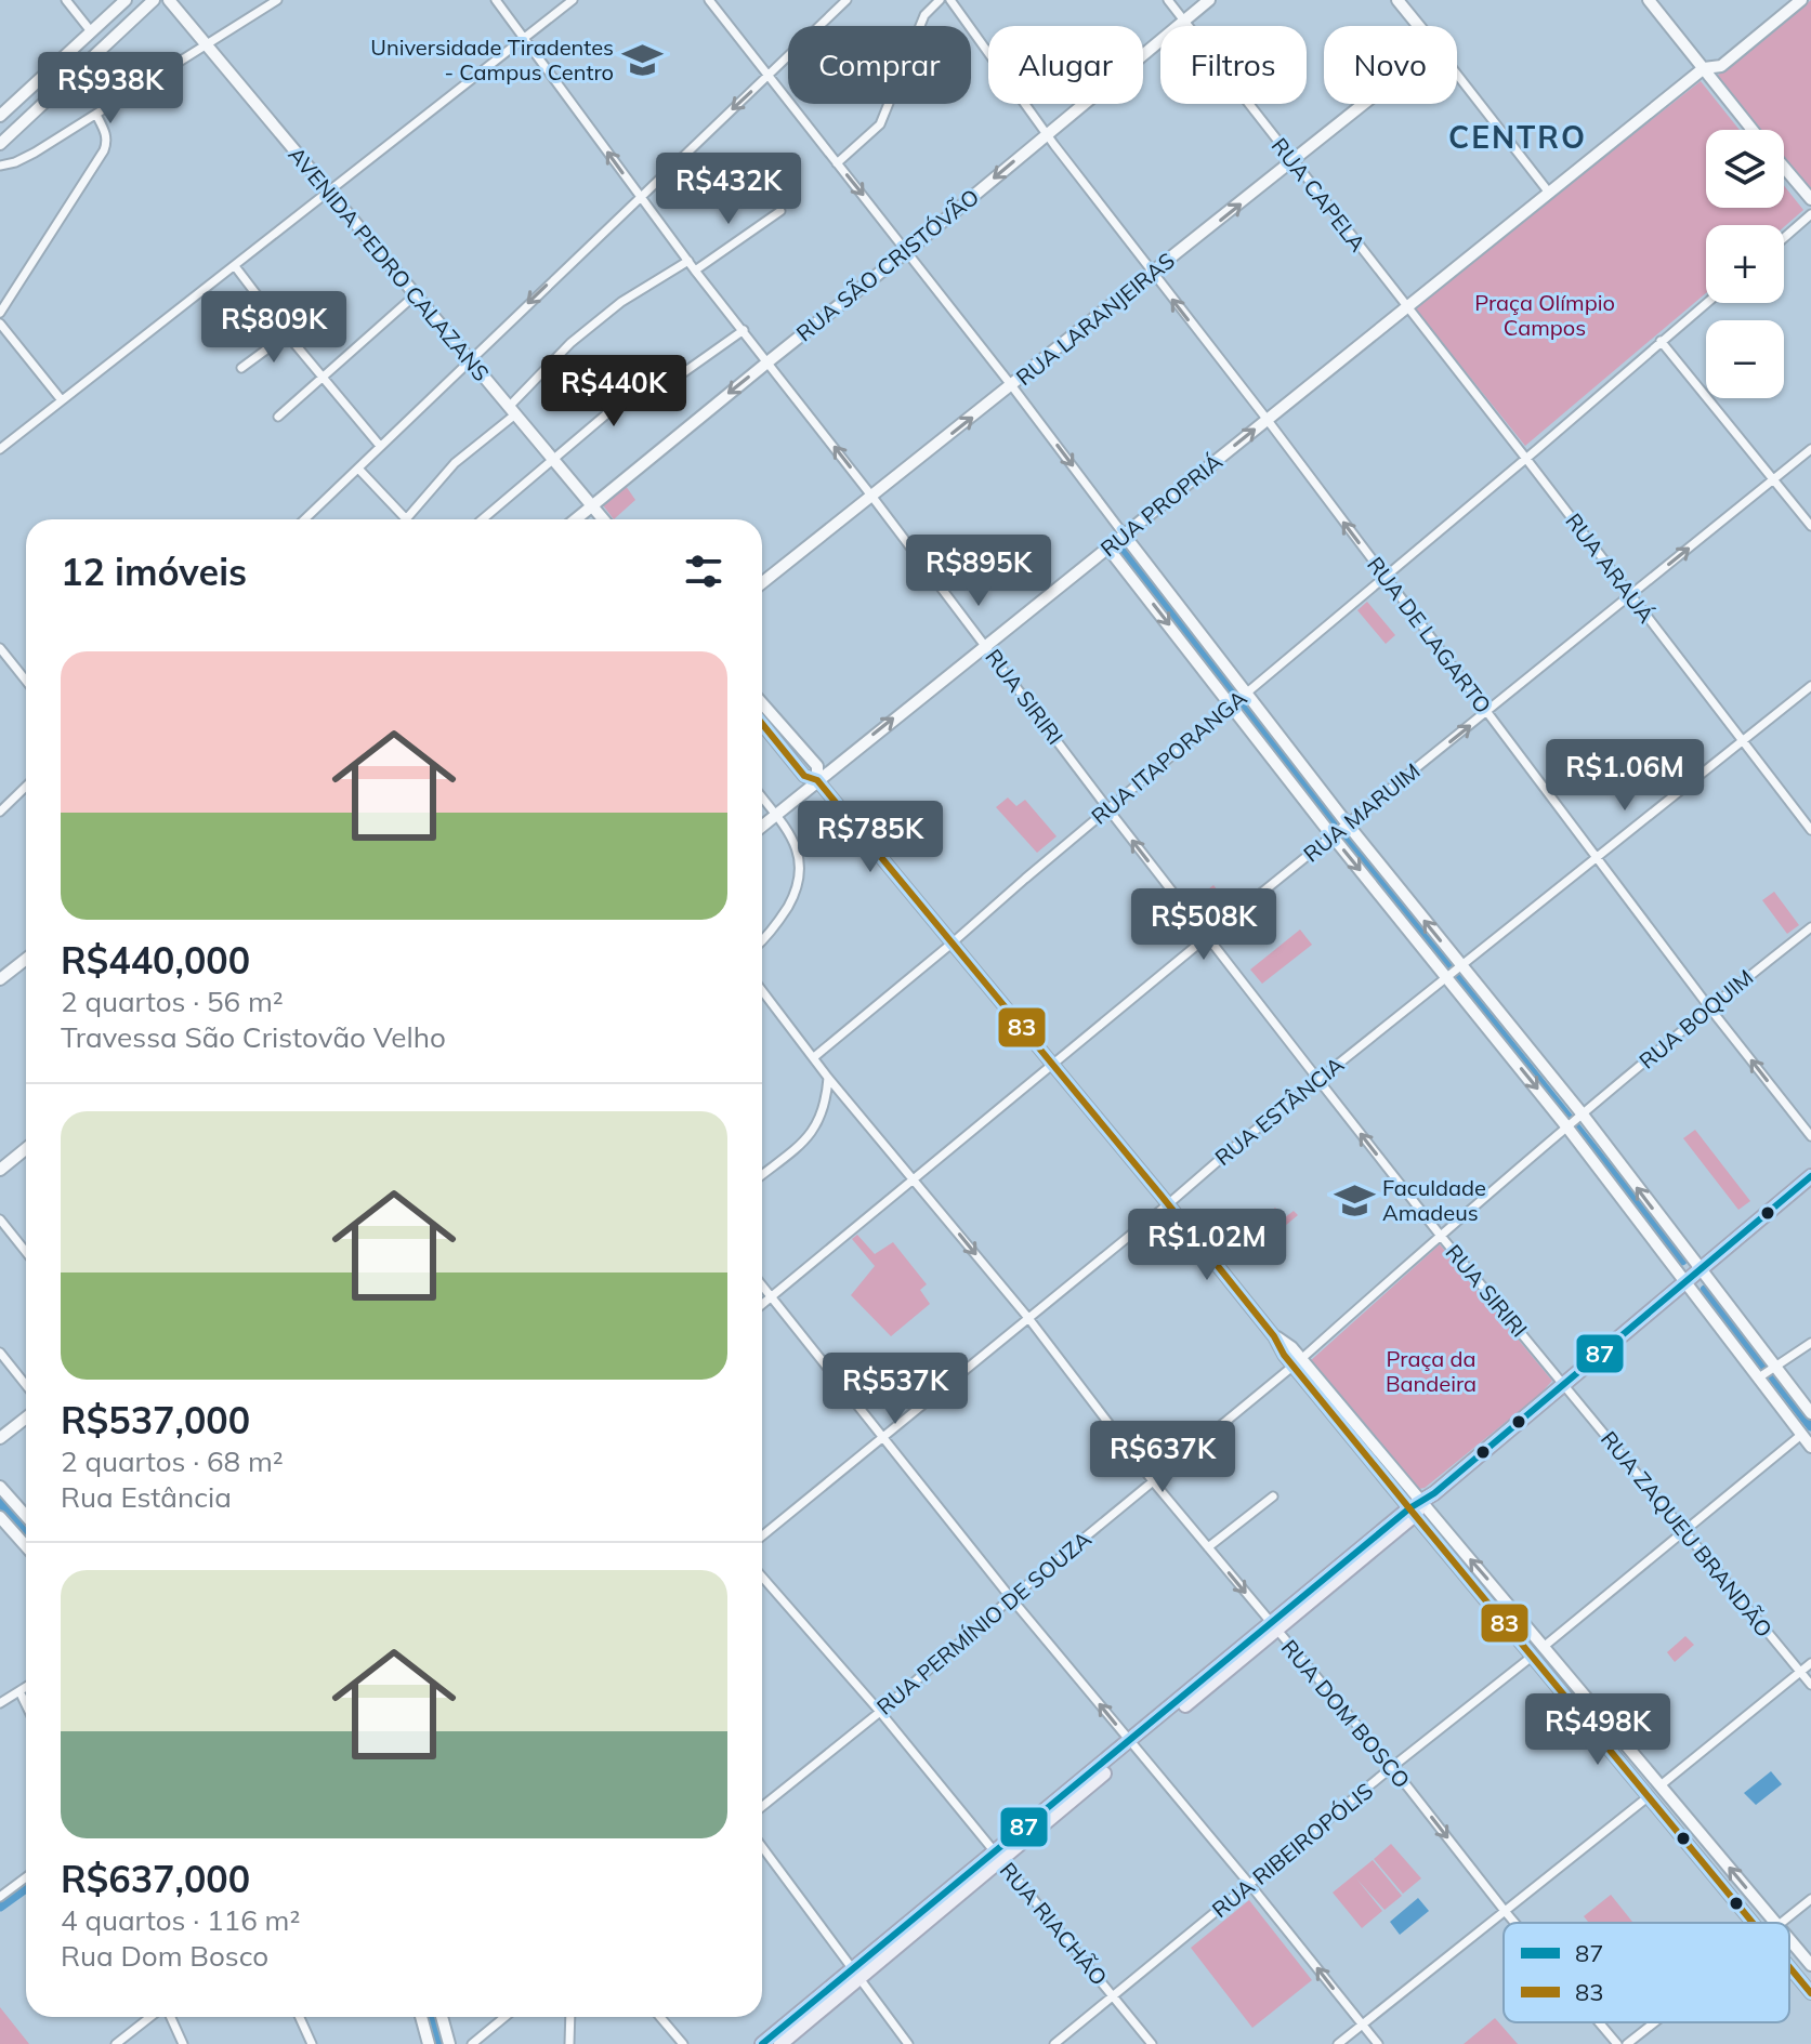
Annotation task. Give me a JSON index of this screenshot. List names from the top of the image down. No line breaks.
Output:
{"streets":{"street":["RUA CAPELA","AVENIDA PEDRO CALAZANS","RUA SÃO CRISTÓVÃO","RUA LARANJEIRAS","RUA PROPRIÁ","RUA ARAUÁ","RUA DE LAGARTO","RUA SIRIRI","RUA ITAPORANGA","RUA MARUIM","RUA BOQUIM","RUA ESTÂNCIA","RUA ZAQUEU BRANDÃO","RUA PERMÍNIO DE SOUZA","RUA DOM BOSCO","RUA RIBEIROPÓLIS","RUA RIACHÃO"]},"crossings":[["RUA CAPELA","RUA SÃO CRISTÓVÃO"],["RUA CAPELA","RUA LARANJEIRAS"],["RUA CAPELA","RUA PROPRIÁ"],["RUA CAPELA","RUA ARAUÁ"],["AVENIDA PEDRO CALAZANS","RUA SÃO CRISTÓVÃO"],["RUA SÃO CRISTÓVÃO","RUA DE LAGARTO"],["RUA SÃO CRISTÓVÃO","RUA SIRIRI"],["RUA LARANJEIRAS","RUA DE LAGARTO"],["RUA LARANJEIRAS","RUA SIRIRI"],["RUA PROPRIÁ","RUA ARAUÁ"],["RUA PROPRIÁ","RUA DE LAGARTO"],["RUA PROPRIÁ","RUA SIRIRI"],["RUA ARAUÁ","RUA ITAPORANGA"],["RUA ARAUÁ","RUA MARUIM"],["RUA ARAUÁ","RUA ESTÂNCIA"],["RUA DE LAGARTO","RUA ITAPORANGA"],["RUA DE LAGARTO","RUA MARUIM"],["RUA DE LAGARTO","RUA BOQUIM"],["RUA DE LAGARTO","RUA ESTÂNCIA"],["RUA SIRIRI","RUA ITAPORANGA"],["RUA SIRIRI","RUA MARUIM"],["RUA SIRIRI","RUA BOQUIM"],["RUA SIRIRI","RUA ESTÂNCIA"],["RUA SIRIRI","RUA ZAQUEU BRANDÃO"],["RUA ITAPORANGA","RUA DOM BOSCO"],["RUA MARUIM","RUA DOM BOSCO"],["RUA BOQUIM","RUA PERMÍNIO DE SOUZA"],["RUA ESTÂNCIA","RUA DOM BOSCO"],["RUA PERMÍNIO DE SOUZA","RUA DOM BOSCO"],["RUA PERMÍNIO DE SOUZA","RUA RIACHÃO"],["RUA DOM BOSCO","RUA RIBEIROPÓLIS"],["RUA RIBEIROPÓLIS","RUA RIACHÃO"]],"one_way":["RUA LARANJEIRAS","RUA PROPRIÁ","RUA DE LAGARTO","RUA SIRIRI","RUA DOM BOSCO"],"districts":["CENTRO"],"parks":["Praça Olímpio Campos","Praça da Bandeira"],"places":{"school or university":["Universidade Tiradentes - Campus Centro","Faculdade Amadeus"]},"lines":["transit line 83","transit line 87"],"legend":["87","83"],"page":{"chip":["Comprar","Alugar","Filtros","Novo"],"price":["R$938K","R$432K","R$809K","R$440K","R$895K","R$1.06M","R$785K","R$508K","R$1.02M","R$537K","R$637K","R$498K"],"map_buttons":["+","−"],"heading":"12 imóveis","list":[{"name":"R$440,000","note":"2 quartos · 56 m² · Travessa São Cristovão Velho"},{"name":"R$537,000","note":"2 quartos · 68 m² · Rua Estância"},{"name":"R$637,000","note":"4 quartos · 116 m² · Rua Dom Bosco"}]}}
